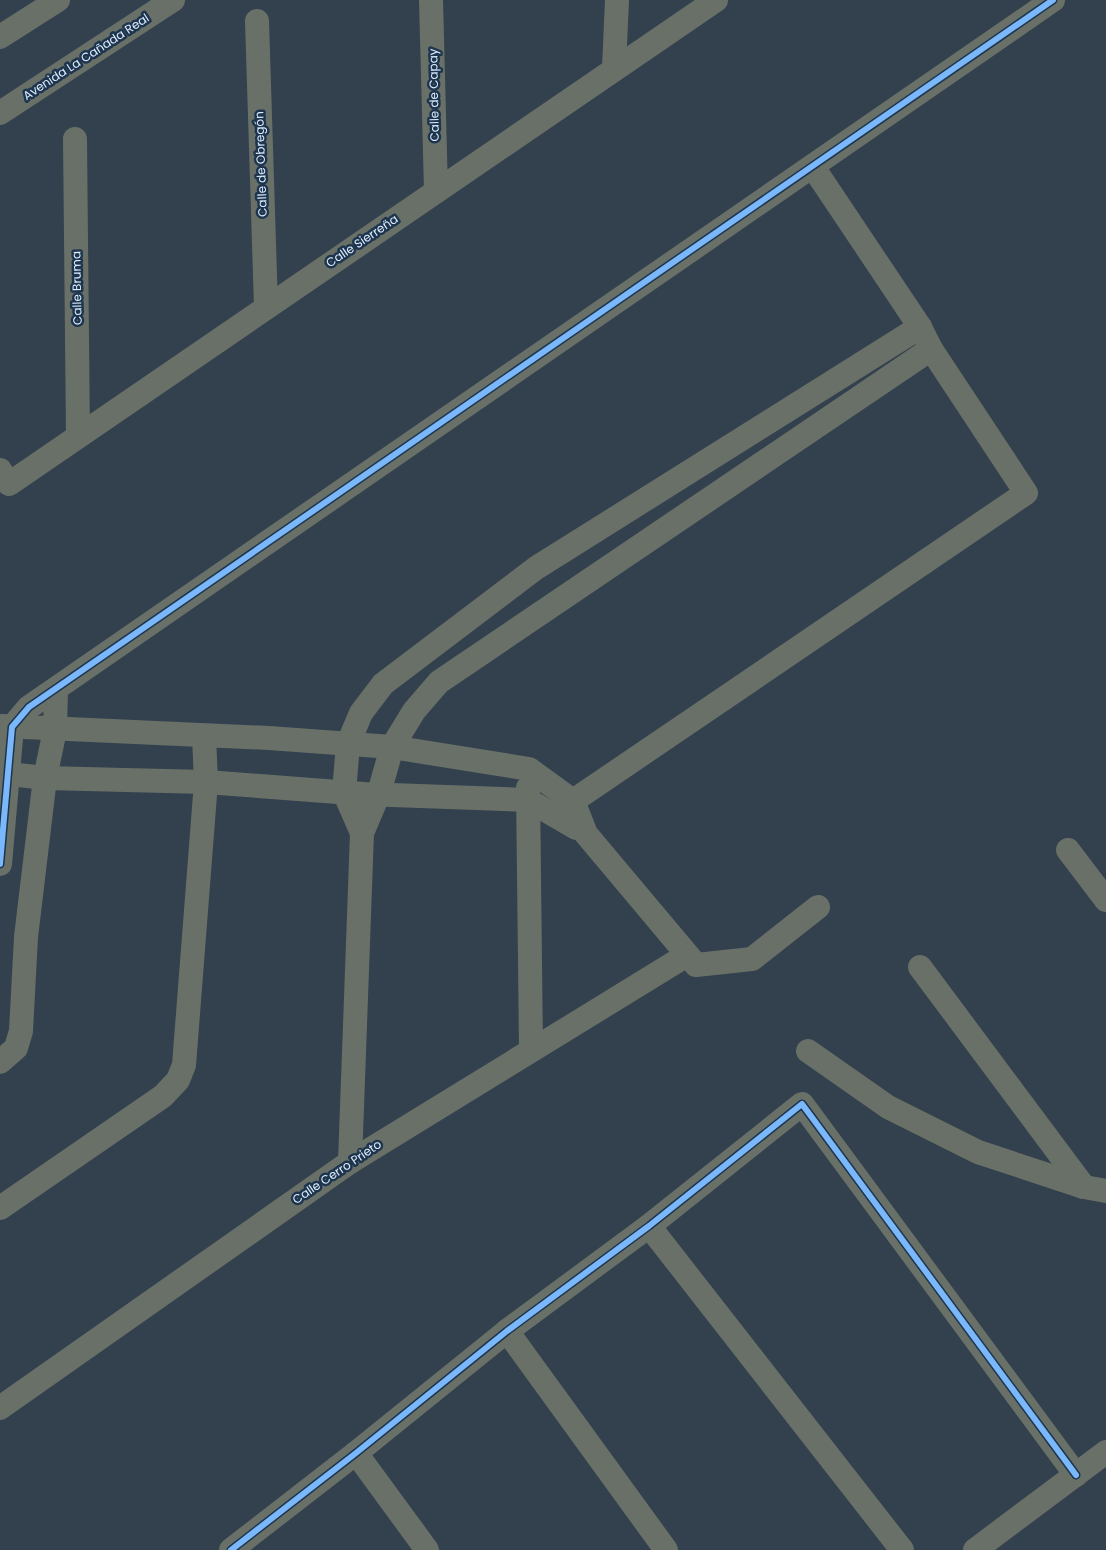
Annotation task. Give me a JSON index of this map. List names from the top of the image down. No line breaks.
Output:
{"streets":{"street":["Avenida La Cañada Real","Calle de Capay","Calle de Obregón","Calle Sierreña","Calle Bruma","Calle Cerro Prieto"]},"crossings":[["Calle de Capay","Calle Sierreña"],["Calle de Obregón","Calle Sierreña"],["Calle Sierreña","Calle Bruma"]]}
